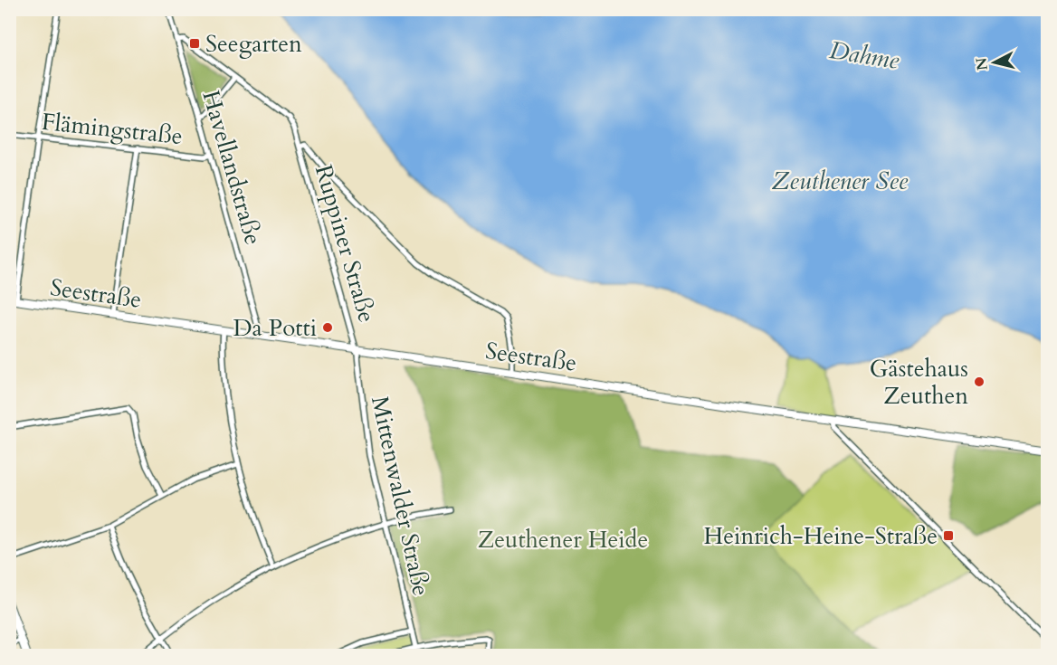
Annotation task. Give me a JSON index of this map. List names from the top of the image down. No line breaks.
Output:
{"streets":{"main road":["Seestraße"],"street":["Flämingstraße","Havellandstraße","Ruppiner Straße","Mittenwalder Straße"]},"crossings":[["Flämingstraße","Havellandstraße"],["Havellandstraße","Ruppiner Straße"],["Havellandstraße","Seestraße"],["Ruppiner Straße","Seestraße"],["Ruppiner Straße","Mittenwalder Straße"],["Seestraße","Mittenwalder Straße"]],"water":["Dahme","Zeuthener See"],"parks":["Zeuthener Heide"],"places":{"transit":["Seegarten","Heinrich-Heine-Straße"],"other":["Da Potti","Gästehaus Zeuthen"]},"north":"left"}
